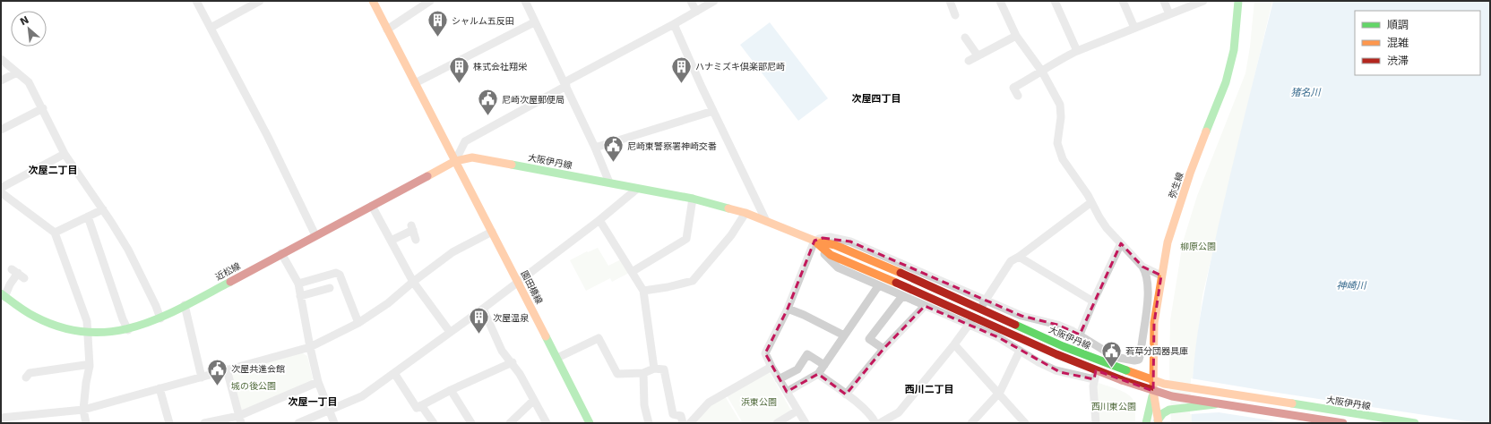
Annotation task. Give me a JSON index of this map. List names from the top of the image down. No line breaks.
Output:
{"streets":{"main road":["大阪伊丹線","弥生線","近松線","園田橋線"]},"crossings":[["大阪伊丹線","弥生線"],["大阪伊丹線","近松線"],["大阪伊丹線","園田橋線"],["近松線","園田橋線"]],"districts":["次屋四丁目","次屋二丁目","西川二丁目","次屋一丁目"],"water":["猪名川","神崎川"],"parks":["柳原公園","城の後公園","浜東公園","西川東公園"],"places":{"building":["シャルム五反田","株式会社翔栄","ハナミズキ倶楽部尼崎","次屋温泉"],"public building":["尼崎次屋郵便局","尼崎東警察署神崎交番","若草分団器具庫","次屋共進会館"]},"legend":["順調","混雑","渋滞"],"north":"top left"}
